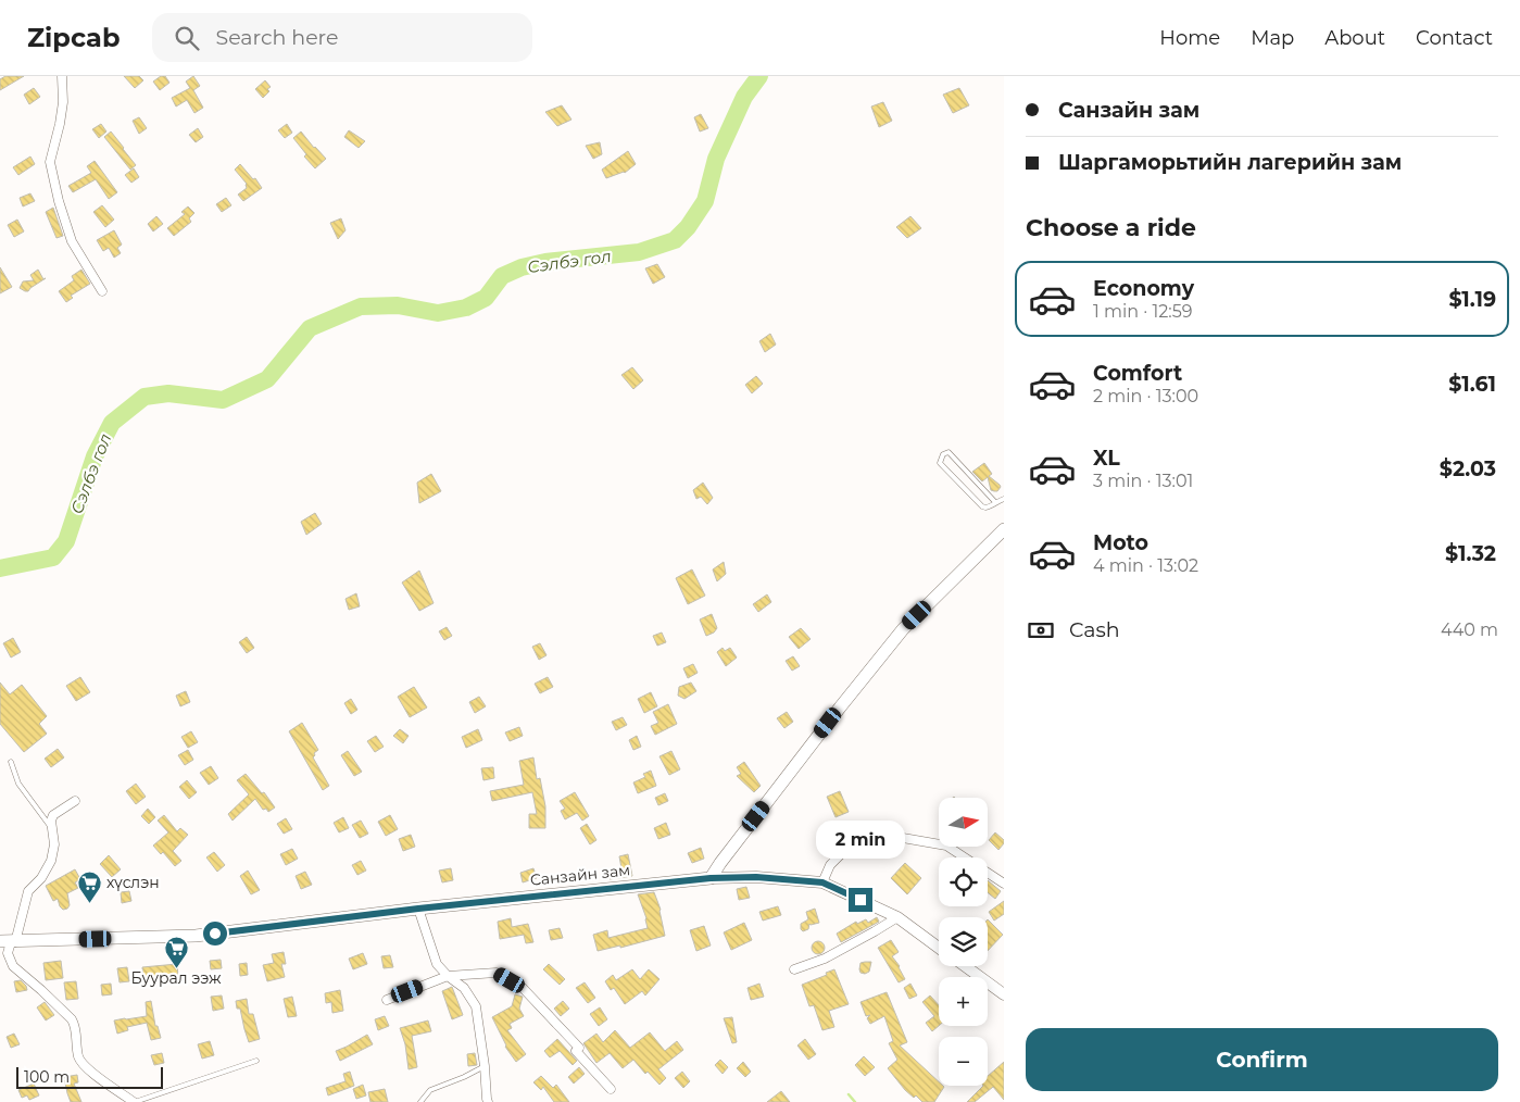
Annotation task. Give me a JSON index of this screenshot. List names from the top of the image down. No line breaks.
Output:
{"streets":{"main road":["Санзайн зам"]},"water":["Сэлбэ гол"],"places":{"supermarket":["хүслэн","Буурал ээж"]},"scale_bar":"100 m","north":"right","page":{"header":"Zipcab","search":"Search here","nav":["Home","Map","About","Contact"],"banner":["Санзайн зам","Шаргаморьтийн лагерийн зам"],"heading":"Choose a ride","list":[{"name":"Economy","note":"1 min · 12:59","value":"$1.19"},{"name":"Comfort","note":"2 min · 13:00","value":"$1.61"},{"name":"XL","note":"3 min · 13:01","value":"$2.03"},{"name":"Moto","note":"4 min · 13:02","value":"$1.32"}],"pay":["Cash","440 m"],"map_buttons":["+","−"],"bubble":"2 min","buttons":"Confirm","scale":"100 m"}}
